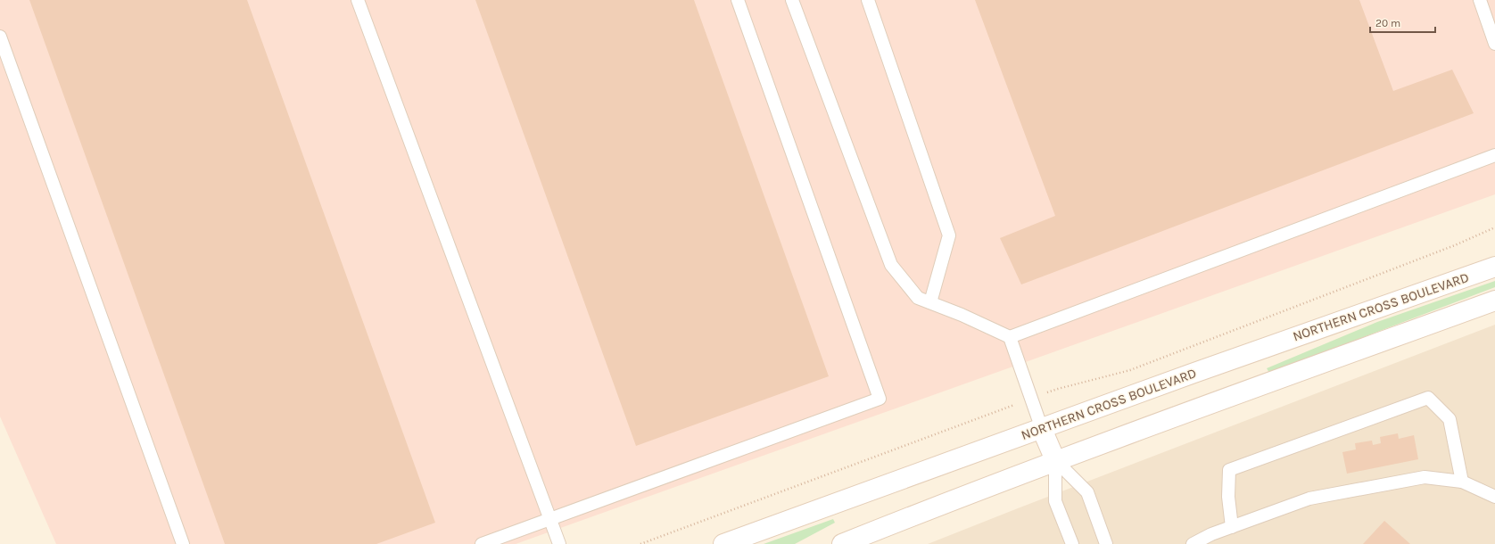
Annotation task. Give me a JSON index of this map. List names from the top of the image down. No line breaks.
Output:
{"streets":{"street":["NORTHERN CROSS BOULEVARD"]},"scale_bar":"20 m"}
